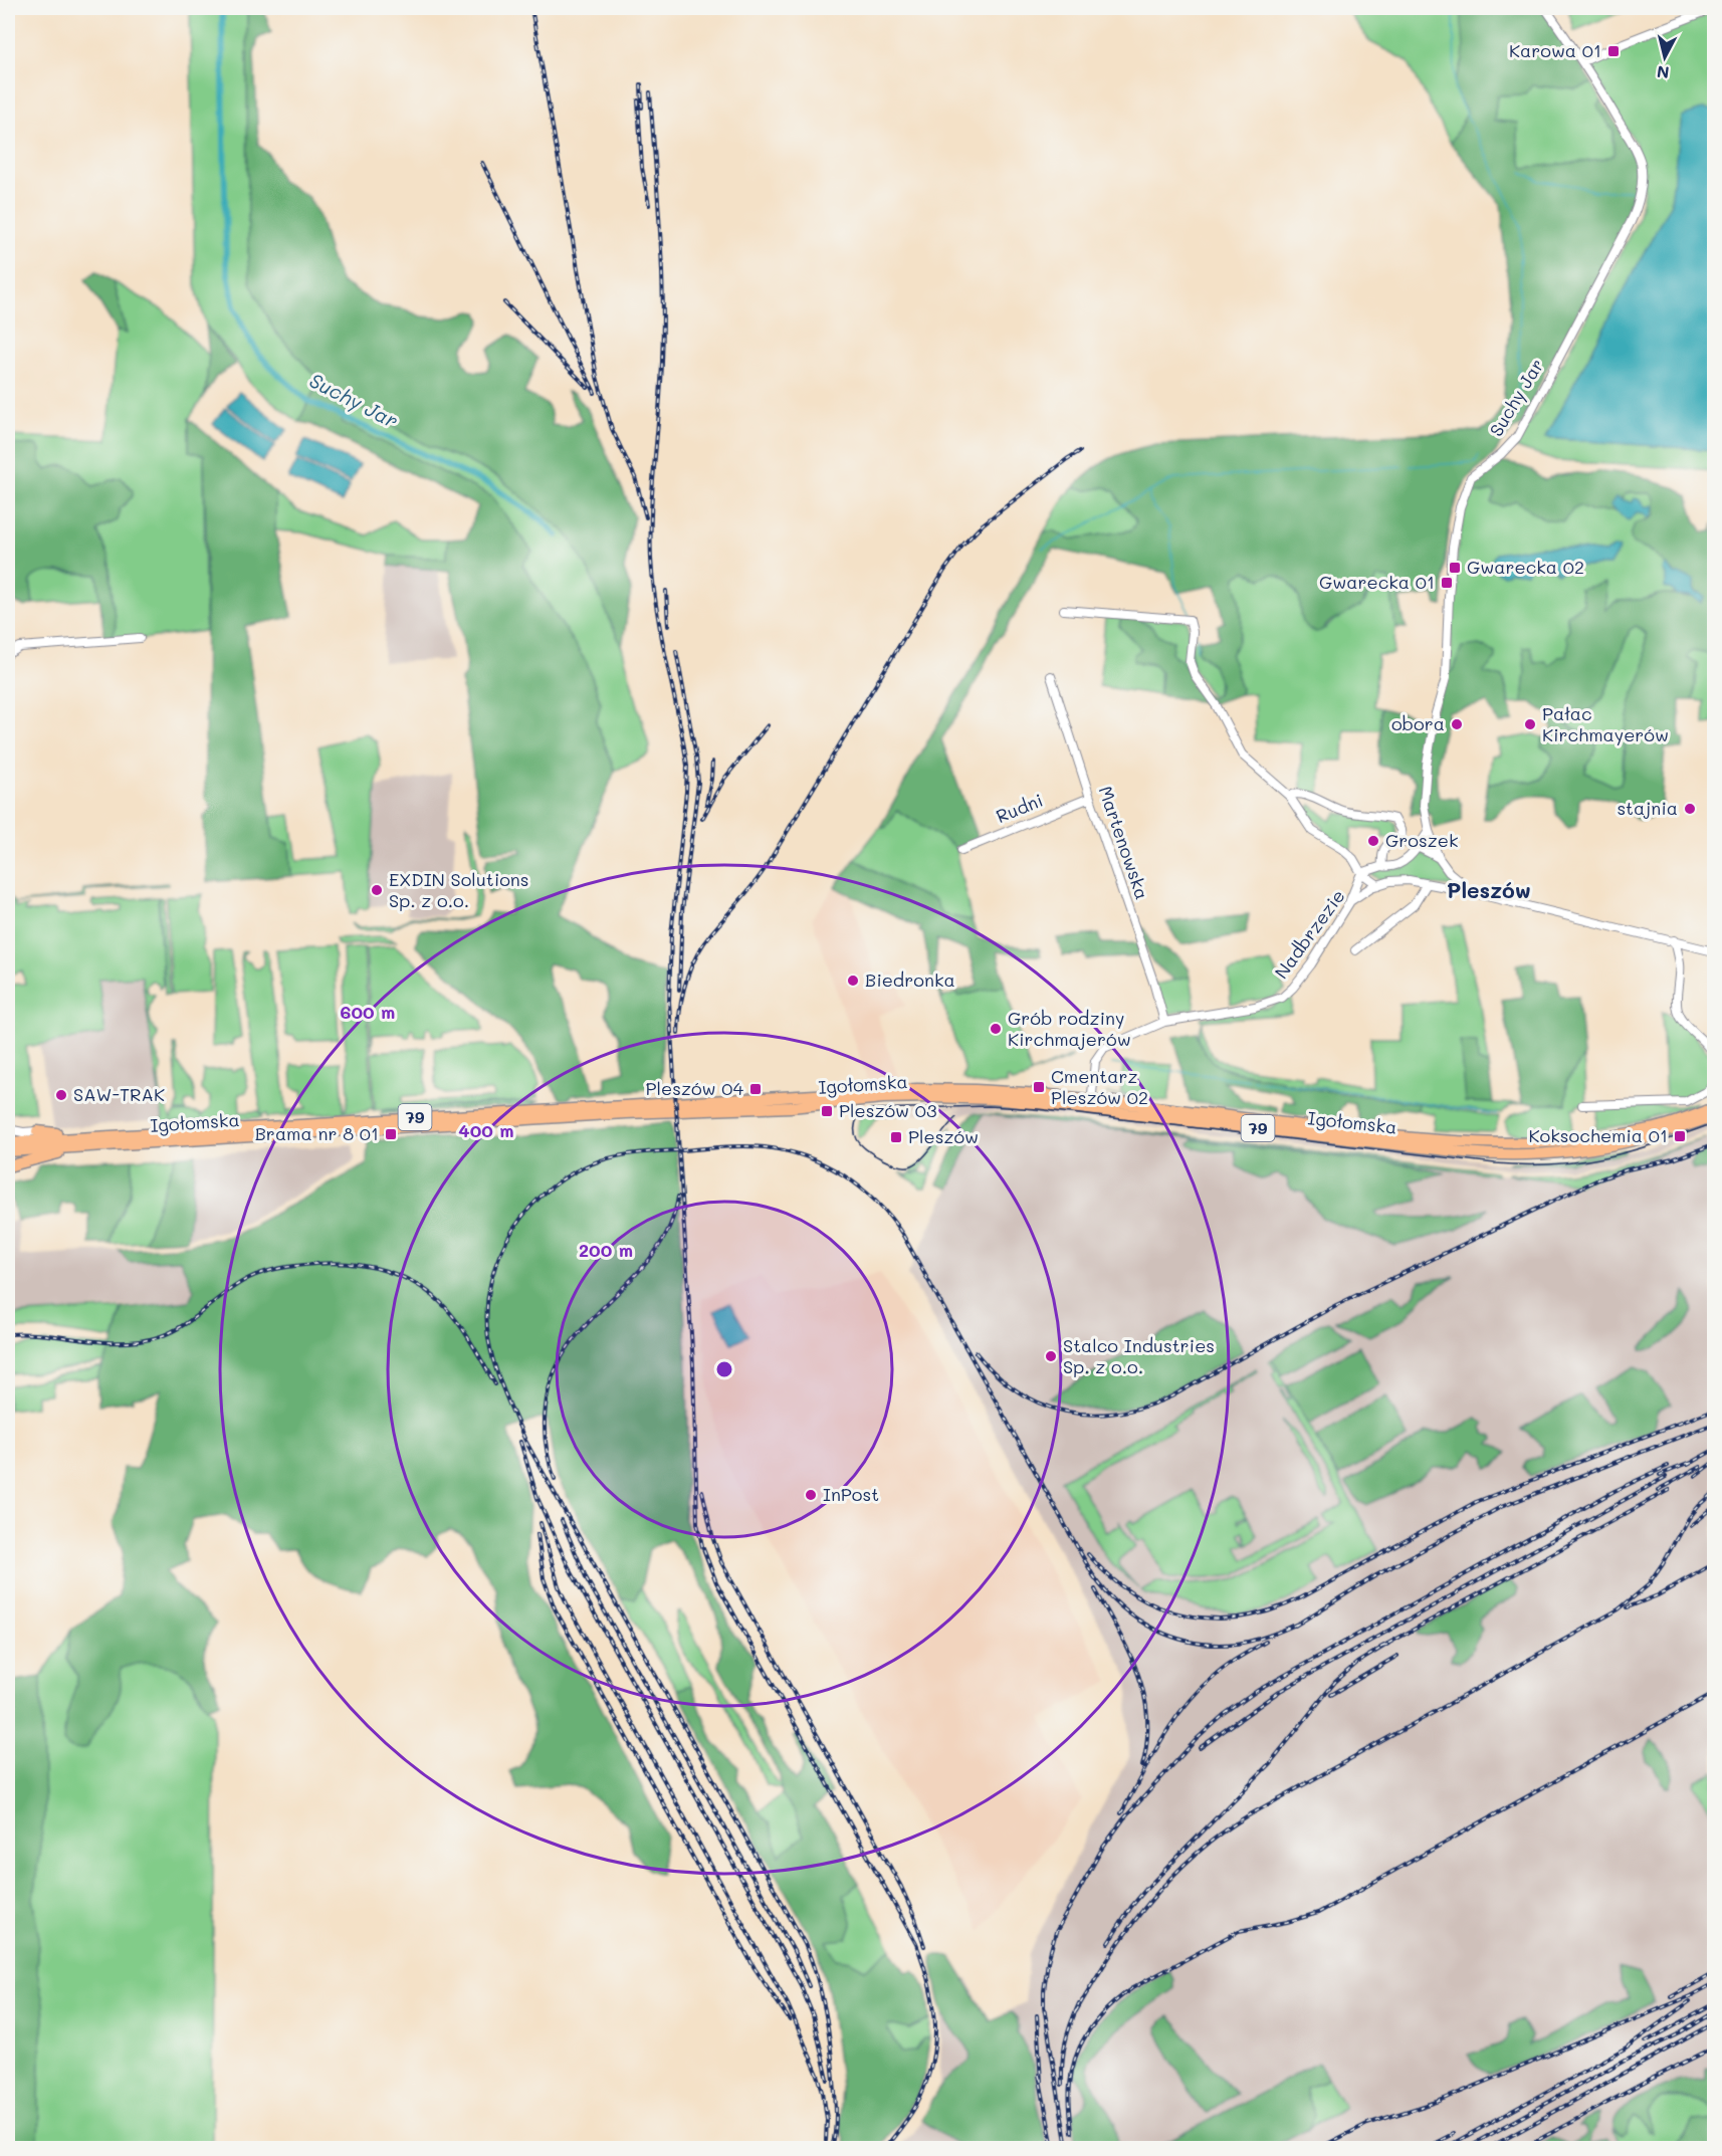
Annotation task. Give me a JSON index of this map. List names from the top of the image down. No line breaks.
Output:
{"streets":{"main road":["Igołomska","79"],"street":["Suchy Jar","Rudni","Martenowska","Nadbrzezie"]},"crossings":[["Suchy Jar","Nadbrzezie"],["Rudni","Martenowska"],["Martenowska","Nadbrzezie"],["Nadbrzezie","Igołomska"]],"districts":["Pleszów"],"water":["Suchy Jar"],"places":{"transit":["Karowa 01","Gwarecka 02","Gwarecka 01","Cmentarz Pleszów 02","Pleszów 04","Pleszów 03","Brama nr 8 01","Koksochemia 01","Pleszów"],"other":["obora","Pałac Kirchmayerów","stajnia","Groszek","EXDIN Solutions Sp. z o.o.","Biedronka","Grób rodziny Kirchmajerów","SAW-TRAK","Stalco Industries Sp. z o.o.","InPost"]},"north":"bottom","rings":["600 m","400 m","200 m"]}
